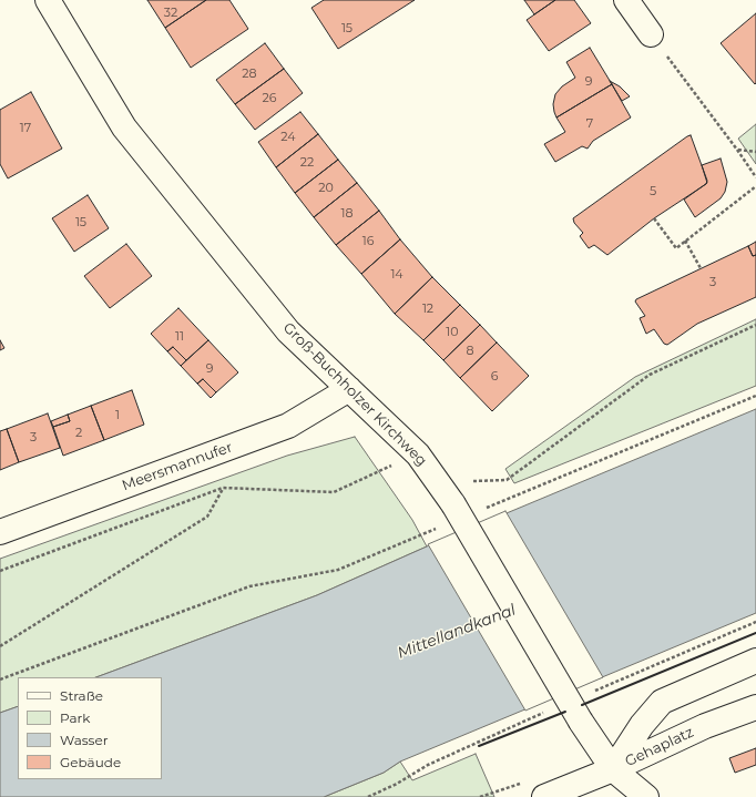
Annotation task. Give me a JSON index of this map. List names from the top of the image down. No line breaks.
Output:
{"streets":{"street":["Groß-Buchholzer Kirchweg","Meersmannufer","Gehaplatz"]},"crossings":[["Groß-Buchholzer Kirchweg","Meersmannufer"],["Groß-Buchholzer Kirchweg","Gehaplatz"]],"water":["Mittellandkanal"],"house_numbers":["32","15","28","9","26","7","17","24","22","20","5","18","15","16","14","3","12","10","11","8","9","6","1","2","3"],"legend":["Straße","Park","Wasser","Gebäude"]}
